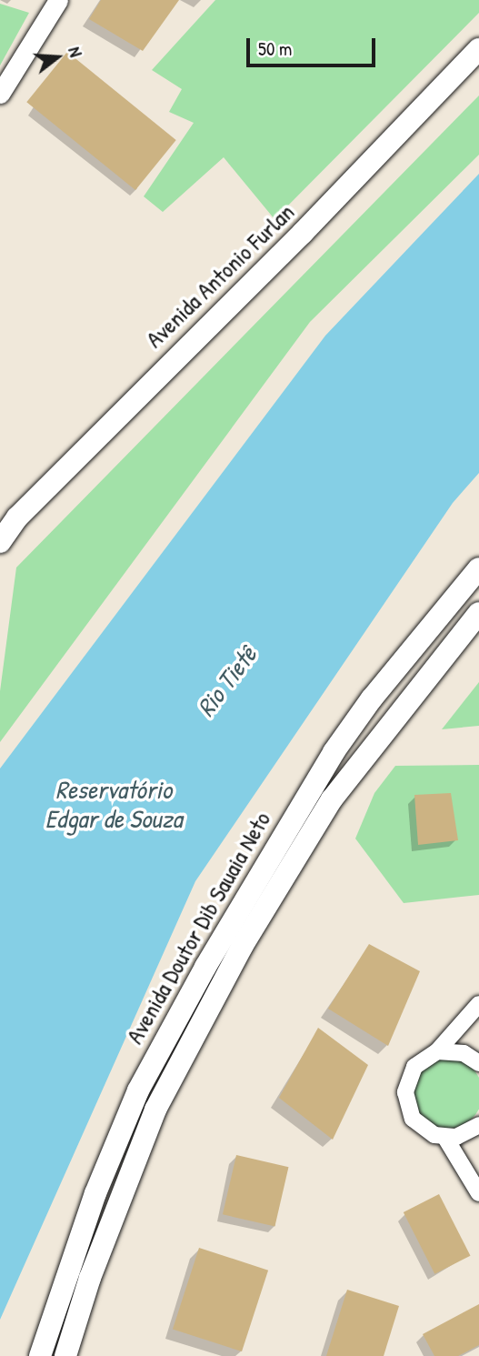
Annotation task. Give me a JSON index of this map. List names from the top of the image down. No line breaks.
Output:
{"streets":{"main road":["Avenida Antonio Furlan","Avenida Doutor Dib Sauaia Neto"]},"water":["Rio Tietê","Reservatório Edgar de Souza"],"scale_bar":"50 m","north":"right"}
